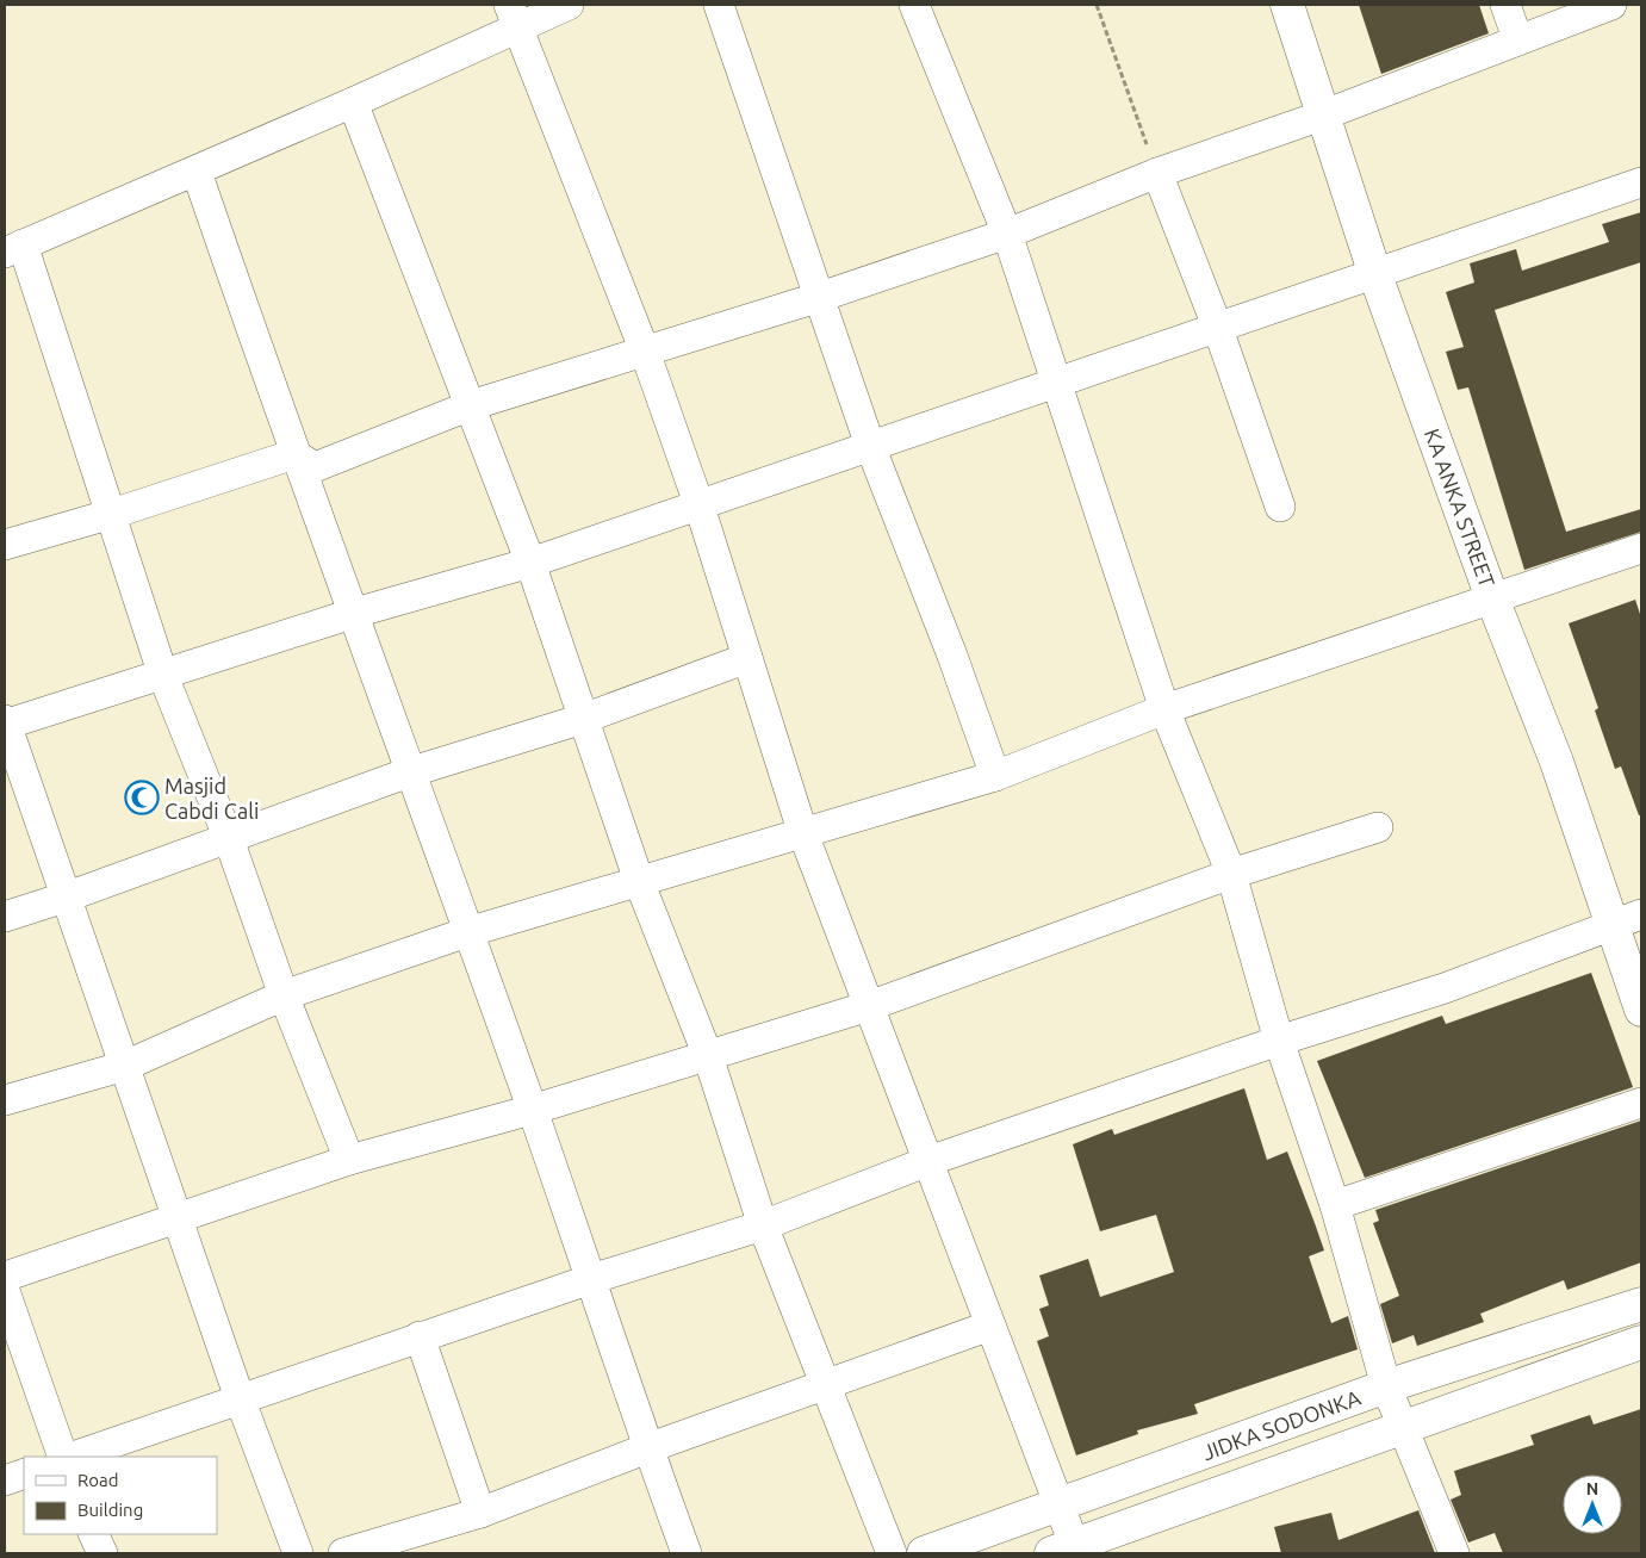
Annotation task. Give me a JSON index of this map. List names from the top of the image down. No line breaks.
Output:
{"streets":{"main road":["KA ANKA STREET","JIDKA SODONKA"]},"places":{"mosque":["Masjid Cabdi Cali"]},"legend":["Road","Building"],"north":"top"}
